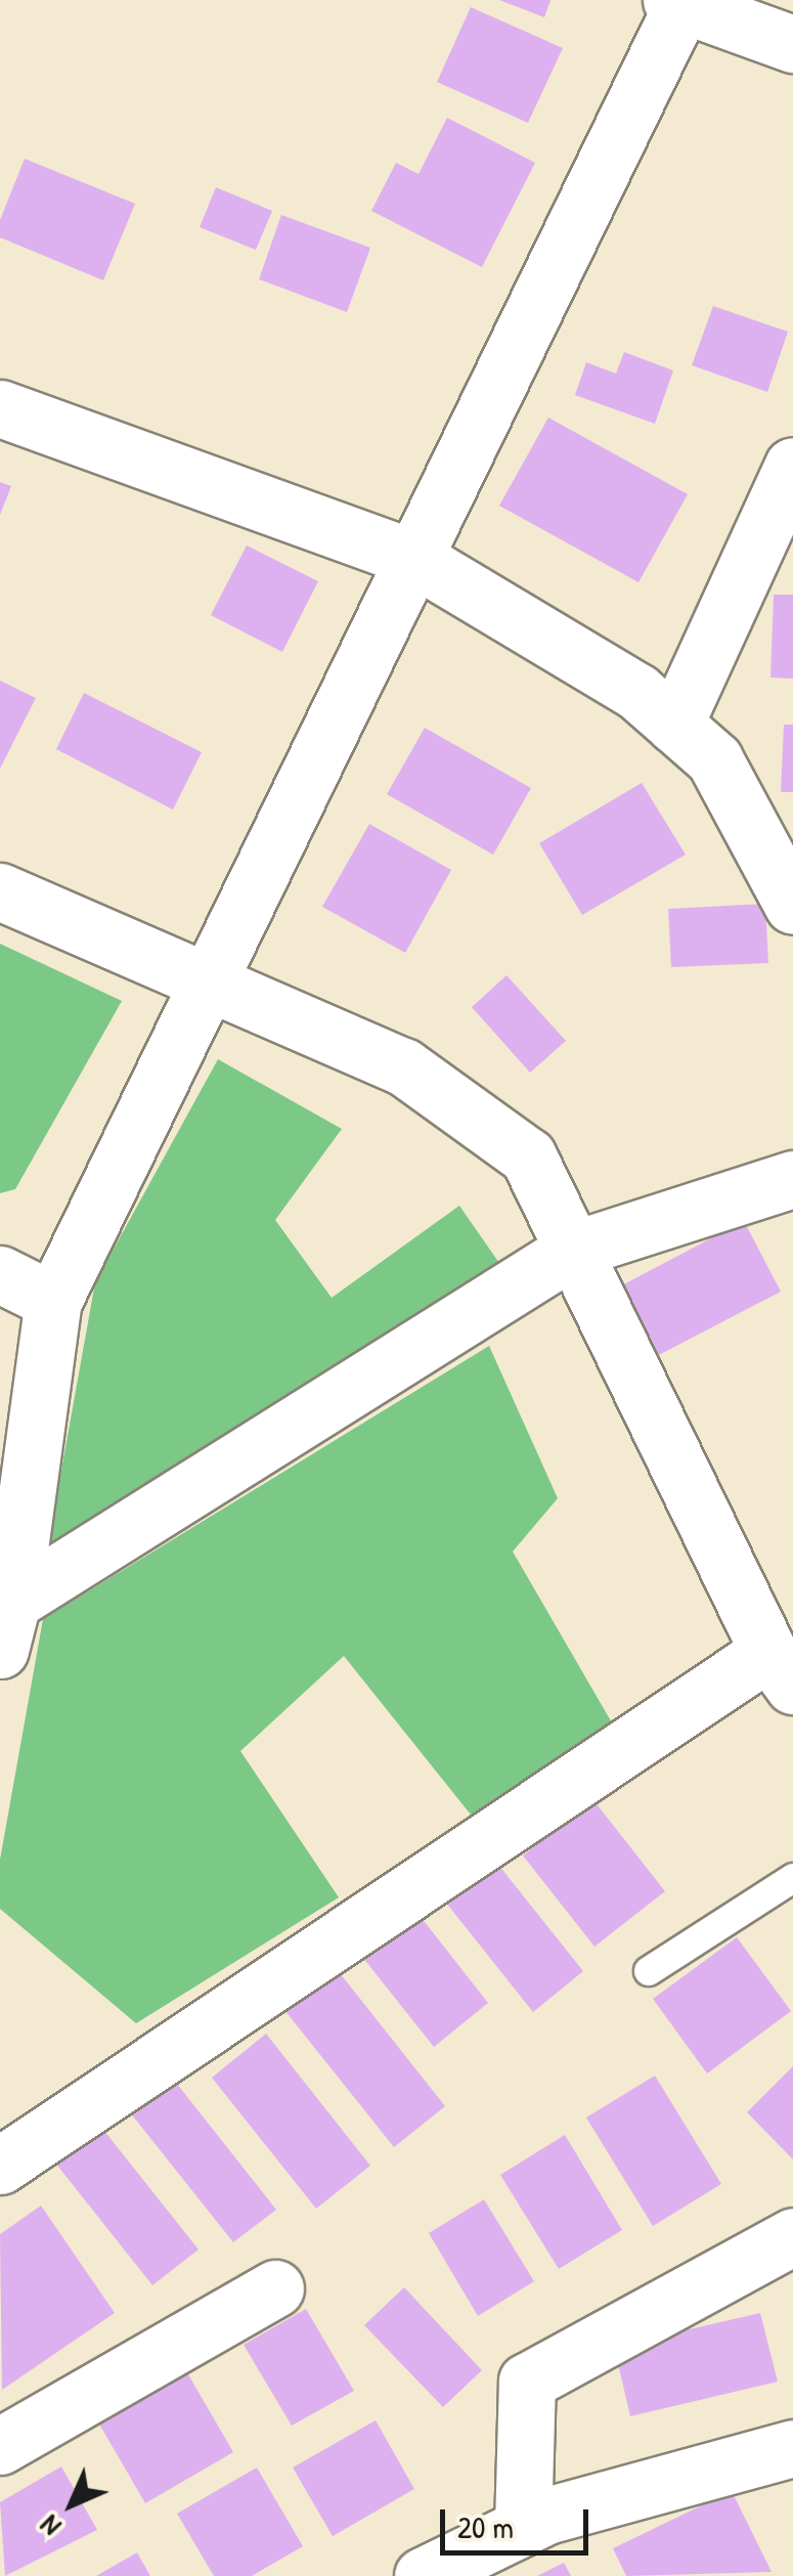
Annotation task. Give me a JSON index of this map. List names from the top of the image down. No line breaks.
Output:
{"scale_bar":"20 m","north":"bottom left"}
